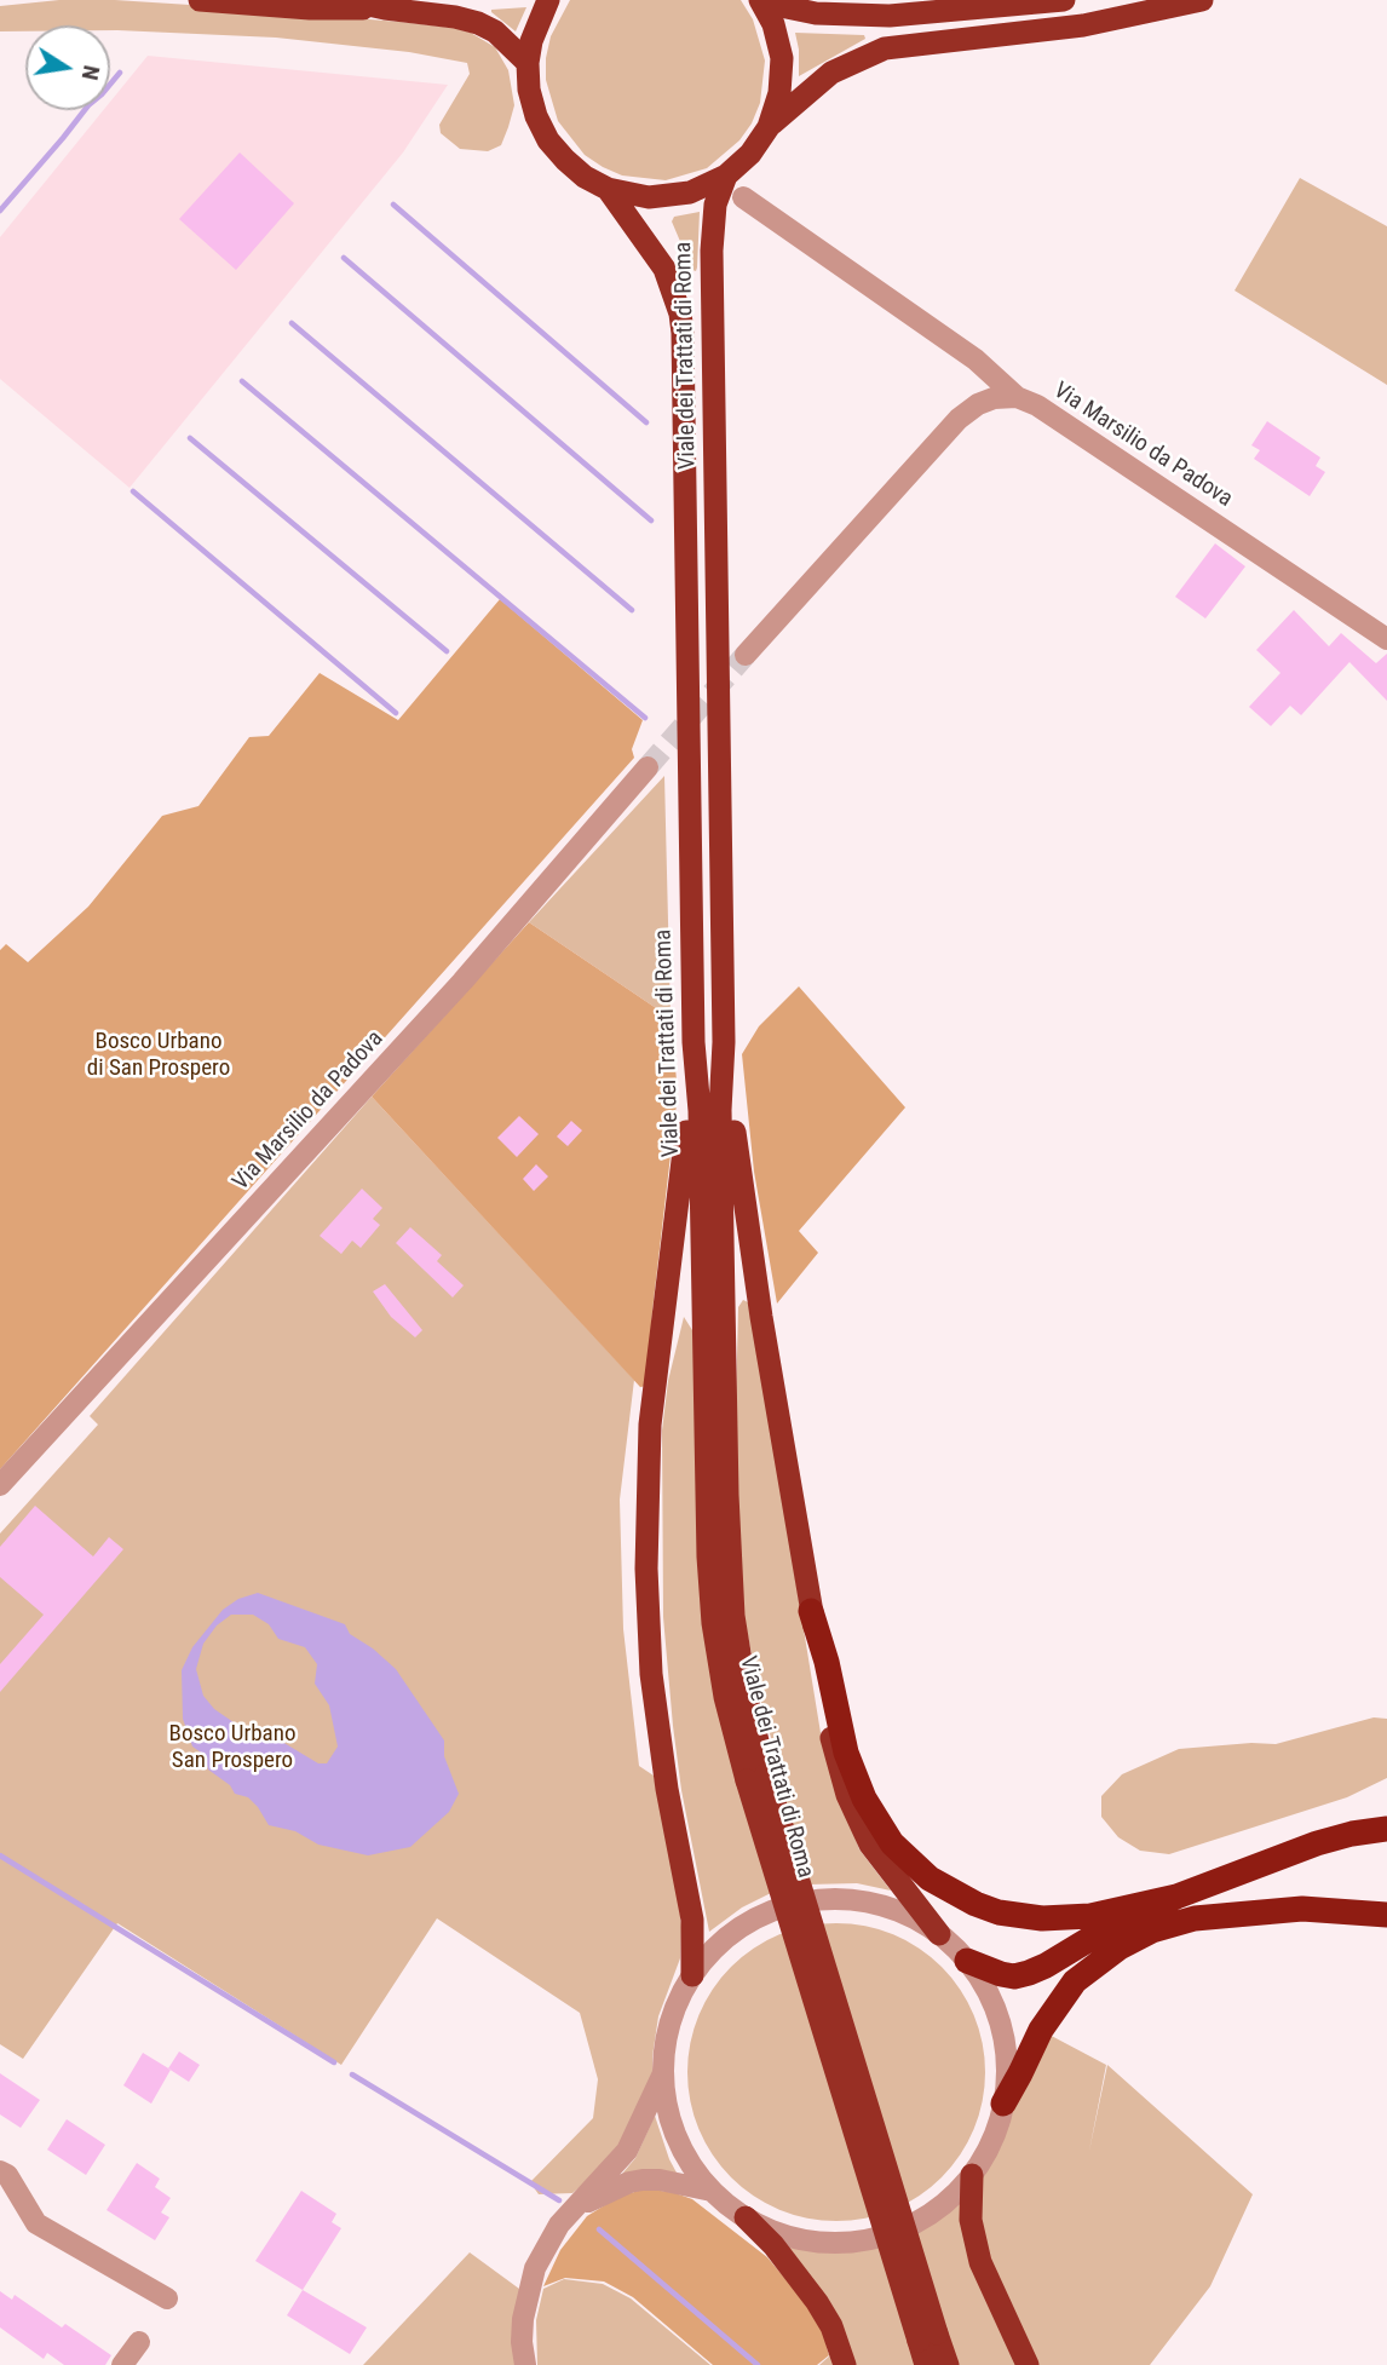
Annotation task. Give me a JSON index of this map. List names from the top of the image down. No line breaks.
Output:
{"streets":{"highway":["Viale dei Trattati di Roma"],"street":["Via Marsilio da Padova"]},"parks":["Bosco Urbano di San Prospero","Bosco Urbano San Prospero"],"north":"right"}
